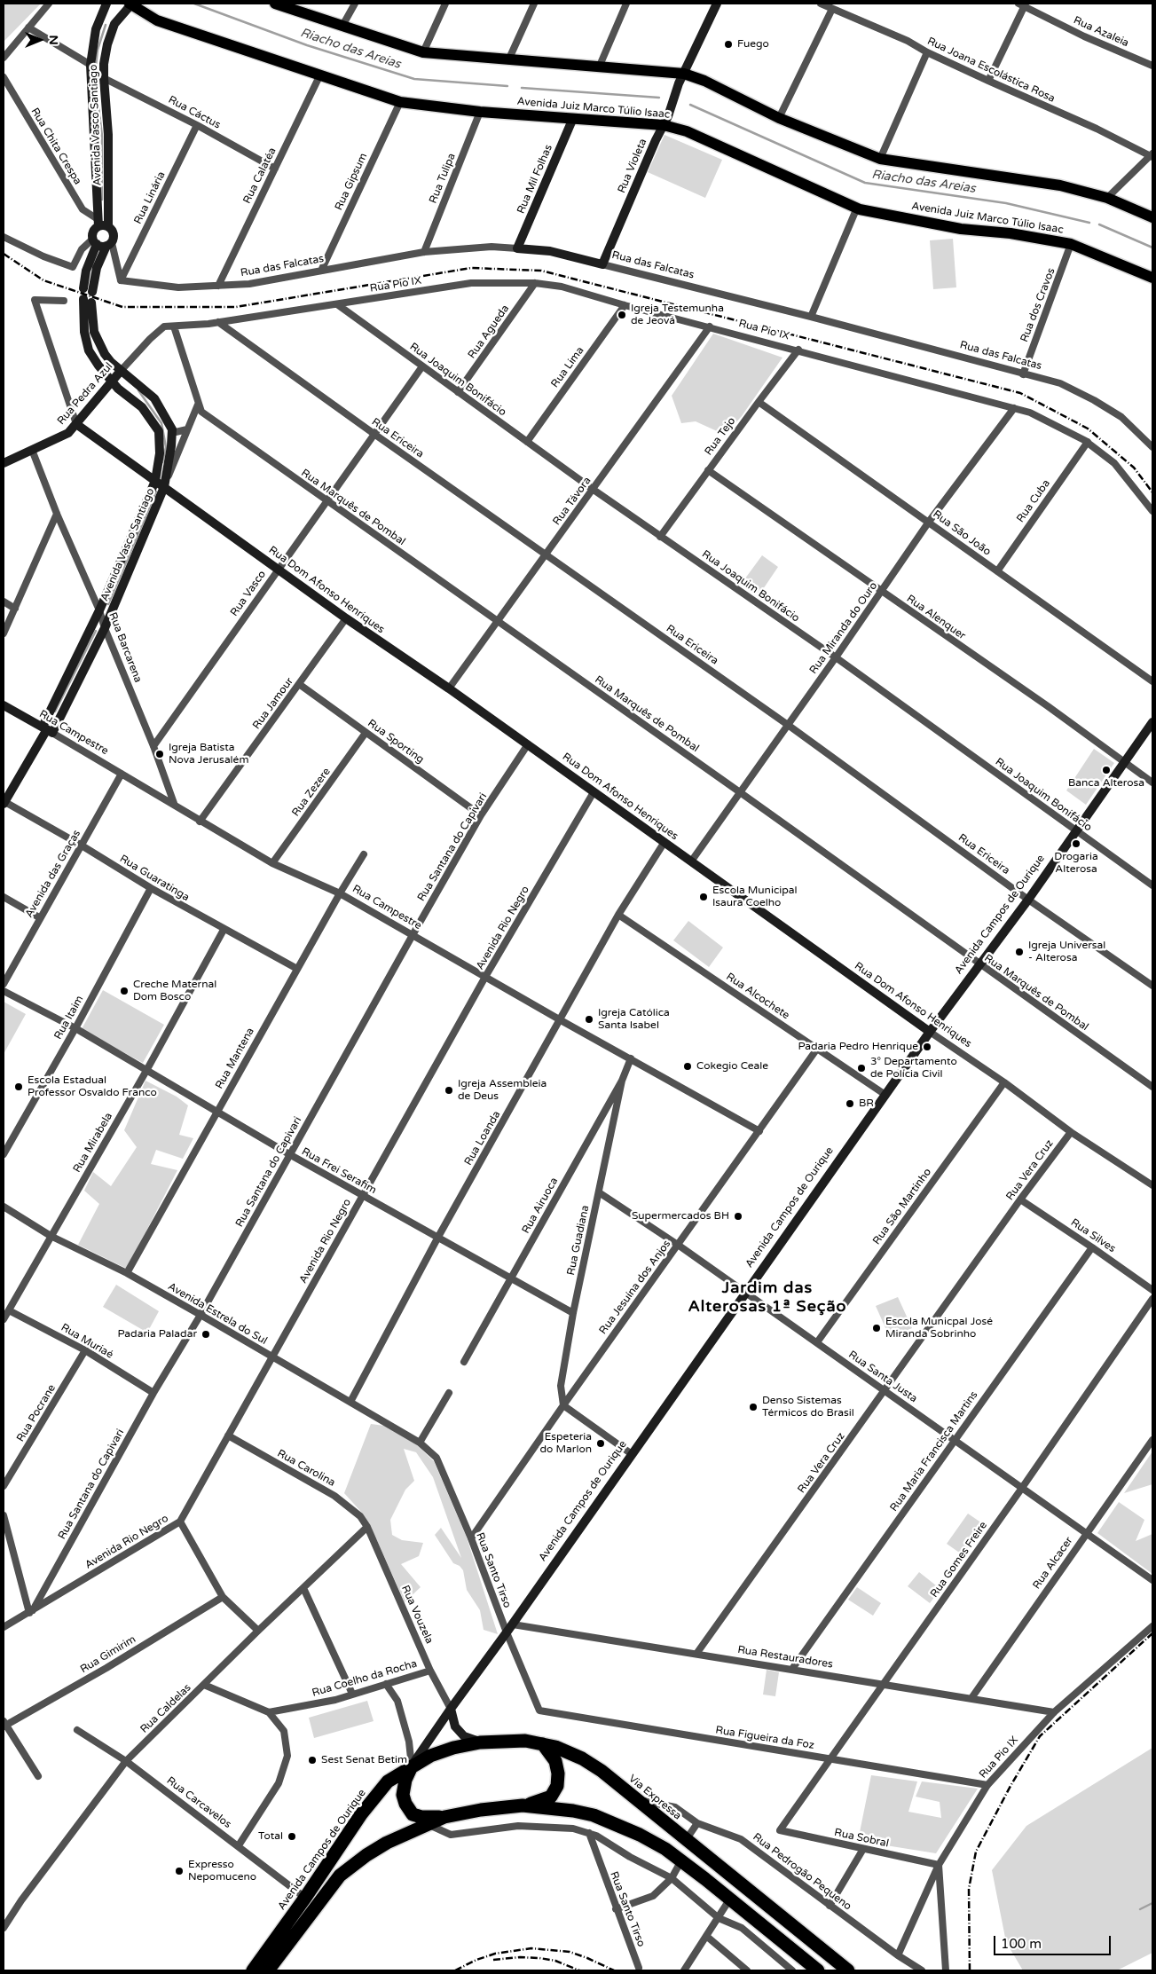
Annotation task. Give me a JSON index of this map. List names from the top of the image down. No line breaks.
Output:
{"streets":{"highway":["Avenida Campos de Ourique","Via Expressa"],"main road":["Avenida Juiz Marco Túlio Isaac"],"street":["Rua Azaleia","Rua Joana Escolástica Rosa","Rua Cáctus","Avenida Vasco Santiago","Rua Chita Crespa","Rua Violeta","Rua Calatéa","Rua Tulipa","Rua Mil Folhas","Rua Gipsum","Rua Linária","Rua das Falcatas","Rua Pio IX","Rua dos Cravos","Rua Agueda","Rua Lima","Rua Joaquim Bonifácio","Rua Pedra Azul","Rua Tejo","Rua Ericeira","Rua Távora","Rua Cuba","Rua Marquês de Pombal","Rua São João","Rua Dom Afonso Henriques","Rua Vasco","Rua Alenquer","Rua Miranda do Ouro","Rua Barcarena","Rua Jamour","Rua Campestre","Rua Sporting","Rua Zezere","Rua Santana do Capivari","Avenida das Graças","Rua Guaratinga","Avenida Rio Negro","Rua Alcochete","Rua Itaim","Rua Mantena","Rua Loanda","Rua Mirabela","Rua Vera Cruz","Rua Frei Serafim","Rua Airuoca","Rua São Martinho","Rua Silves","Rua Guadiana","Rua Jesuína dos Anjos","Avenida Estrela do Sul","Rua Muriaé","Rua Santa Justa","Rua Pocrane","Rua Maria Francisca Martins","Rua Carolina","Rua Gomes Freire","Rua Alcacer","Rua Santo Tirso","Rua Vouzela","Rua Gimirim","Rua Restauradores","Rua Coelho da Rocha","Rua Caldelas","Rua Figueira da Foz","Rua Carcavelos","Rua Sobral","Rua Pedrogão Pequeno"]},"crossings":[["Avenida Juiz Marco Túlio Isaac","Avenida Vasco Santiago"],["Avenida Juiz Marco Túlio Isaac","Rua Violeta"],["Avenida Juiz Marco Túlio Isaac","Rua Calatéa"],["Avenida Juiz Marco Túlio Isaac","Rua Tulipa"],["Avenida Juiz Marco Túlio Isaac","Rua Mil Folhas"],["Avenida Juiz Marco Túlio Isaac","Rua Gipsum"],["Avenida Juiz Marco Túlio Isaac","Rua dos Cravos"],["Rua Cáctus","Avenida Vasco Santiago"],["Rua Cáctus","Rua Calatéa"],["Rua Cáctus","Rua Linária"],["Avenida Vasco Santiago","Rua Chita Crespa"],["Avenida Vasco Santiago","Rua Pedra Azul"],["Avenida Vasco Santiago","Rua Dom Afonso Henriques"],["Avenida Vasco Santiago","Rua Barcarena"],["Avenida Vasco Santiago","Rua Campestre"],["Avenida Vasco Santiago","Rua Guaratinga"],["Rua Violeta","Rua das Falcatas"],["Rua Calatéa","Rua das Falcatas"],["Rua Tulipa","Rua das Falcatas"],["Rua Mil Folhas","Rua das Falcatas"],["Rua Gipsum","Rua das Falcatas"],["Rua Linária","Rua das Falcatas"],["Rua das Falcatas","Rua dos Cravos"],["Rua Pio IX","Rua Agueda"],["Rua Pio IX","Rua Lima"],["Rua Pio IX","Rua Joaquim Bonifácio"],["Rua Pio IX","Rua Pedra Azul"],["Rua Pio IX","Rua Tejo"],["Rua Pio IX","Rua Ericeira"],["Rua Pio IX","Rua Távora"],["Rua Pio IX","Rua Cuba"],["Rua Pio IX","Rua Marquês de Pombal"],["Rua Pio IX","Rua Miranda do Ouro"],["Rua Pio IX","Rua Restauradores"],["Rua Pio IX","Rua Figueira da Foz"],["Rua Pio IX","Rua Sobral"],["Rua Agueda","Rua Joaquim Bonifácio"],["Rua Lima","Rua Joaquim Bonifácio"],["Rua Joaquim Bonifácio","Rua Tejo"],["Rua Joaquim Bonifácio","Rua Távora"],["Rua Joaquim Bonifácio","Rua Vasco"],["Rua Joaquim Bonifácio","Rua Miranda do Ouro"],["Rua Joaquim Bonifácio","Avenida Campos de Ourique"],["Rua Pedra Azul","Rua Marquês de Pombal"],["Rua Pedra Azul","Rua Dom Afonso Henriques"],["Rua Pedra Azul","Rua Barcarena"],["Rua Tejo","Rua São João"],["Rua Tejo","Rua Alenquer"],["Rua Ericeira","Rua Távora"],["Rua Ericeira","Rua Vasco"],["Rua Ericeira","Rua Miranda do Ouro"],["Rua Ericeira","Avenida Campos de Ourique"],["Rua Távora","Rua Marquês de Pombal"],["Rua Távora","Rua Dom Afonso Henriques"],["Rua Cuba","Rua São João"],["Rua Marquês de Pombal","Rua Vasco"],["Rua Marquês de Pombal","Rua Miranda do Ouro"],["Rua Marquês de Pombal","Avenida Campos de Ourique"],["Rua São João","Rua Miranda do Ouro"],["Rua Dom Afonso Henriques","Rua Vasco"],["Rua Dom Afonso Henriques","Rua Miranda do Ouro"],["Rua Dom Afonso Henriques","Rua Jamour"],["Rua Dom Afonso Henriques","Rua Santana do Capivari"],["Rua Dom Afonso Henriques","Avenida Campos de Ourique"],["Rua Dom Afonso Henriques","Avenida Rio Negro"],["Rua Dom Afonso Henriques","Rua Loanda"],["Rua Dom Afonso Henriques","Rua Vera Cruz"],["Rua Dom Afonso Henriques","Rua São Martinho"],["Rua Vasco","Rua Barcarena"],["Rua Alenquer","Rua Miranda do Ouro"],["Rua Alenquer","Avenida Campos de Ourique"],["Rua Barcarena","Rua Campestre"],["Rua Jamour","Rua Campestre"],["Rua Jamour","Rua Sporting"],["Rua Campestre","Rua Zezere"],["Rua Campestre","Rua Santana do Capivari"],["Rua Campestre","Avenida das Graças"],["Rua Campestre","Avenida Rio Negro"],["Rua Campestre","Rua Mantena"],["Rua Campestre","Rua Loanda"],["Rua Campestre","Rua Airuoca"],["Rua Campestre","Rua Jesuína dos Anjos"],["Rua Sporting","Rua Zezere"],["Rua Sporting","Rua Santana do Capivari"],["Rua Santana do Capivari","Avenida Rio Negro"],["Rua Santana do Capivari","Rua Frei Serafim"],["Rua Santana do Capivari","Avenida Estrela do Sul"],["Rua Santana do Capivari","Rua Muriaé"],["Avenida das Graças","Rua Guaratinga"],["Rua Guaratinga","Rua Itaim"],["Rua Guaratinga","Rua Mantena"],["Rua Guaratinga","Rua Mirabela"],["Avenida Campos de Ourique","Rua Alcochete"],["Avenida Campos de Ourique","Rua Santa Justa"],["Avenida Campos de Ourique","Rua Santo Tirso"],["Avenida Campos de Ourique","Rua Vouzela"],["Avenida Campos de Ourique","Rua Restauradores"],["Avenida Campos de Ourique","Via Expressa"],["Avenida Campos de Ourique","Rua Carcavelos"],["Avenida Rio Negro","Rua Frei Serafim"],["Avenida Rio Negro","Avenida Estrela do Sul"],["Avenida Rio Negro","Rua Carolina"],["Rua Alcochete","Rua Loanda"],["Rua Alcochete","Rua Jesuína dos Anjos"],["Rua Itaim","Rua Frei Serafim"],["Rua Mantena","Rua Frei Serafim"],["Rua Mantena","Avenida Estrela do Sul"],["Rua Loanda","Rua Frei Serafim"],["Rua Loanda","Avenida Estrela do Sul"],["Rua Mirabela","Rua Frei Serafim"],["Rua Mirabela","Avenida Estrela do Sul"],["Rua Mirabela","Rua Muriaé"],["Rua Vera Cruz","Rua Silves"],["Rua Vera Cruz","Rua Santa Justa"],["Rua Vera Cruz","Rua Restauradores"],["Rua Frei Serafim","Rua Airuoca"],["Rua Frei Serafim","Rua Guadiana"],["Rua Airuoca","Rua Guadiana"],["Rua São Martinho","Rua Santa Justa"],["Rua Silves","Rua Maria Francisca Martins"],["Rua Guadiana","Rua Jesuína dos Anjos"],["Rua Guadiana","Rua Santa Justa"],["Rua Jesuína dos Anjos","Rua Santa Justa"],["Rua Jesuína dos Anjos","Rua Santo Tirso"],["Avenida Estrela do Sul","Rua Santo Tirso"],["Rua Muriaé","Rua Pocrane"],["Rua Santa Justa","Rua Maria Francisca Martins"],["Rua Santa Justa","Rua Gomes Freire"],["Rua Santa Justa","Rua Alcacer"],["Rua Maria Francisca Martins","Rua Restauradores"],["Rua Carolina","Rua Vouzela"],["Rua Carolina","Rua Caldelas"],["Rua Gomes Freire","Rua Restauradores"],["Rua Gomes Freire","Rua Figueira da Foz"],["Rua Gomes Freire","Rua Sobral"],["Rua Alcacer","Rua Restauradores"],["Rua Santo Tirso","Rua Figueira da Foz"],["Rua Vouzela","Rua Coelho da Rocha"],["Rua Vouzela","Rua Caldelas"],["Rua Caldelas","Rua Carcavelos"],["Via Expressa","Rua Pedrogão Pequeno"]],"districts":["Jardim das Alterosas 1ª Seção"],"water":["Riacho das Areias"],"places":["Fuego","Igreja Testemunha de Jeová","Igreja Batista Nova Jerusalém","Banca Alterosa","Drogaria Alterosa","Escola Municipal Isaura Coelho","Igreja Universal - Alterosa","Creche Maternal Dom Bosco","Igreja Católica Santa Isabel","Padaria Pedro Henrique","Cokegio Ceale","3° Departamento de Polícia Civil","Escola Estadual Professor Osvaldo Franco","Igreja Assembleia de Deus","BR","Supermercados BH","Escola Municpal José Miranda Sobrinho","Padaria Paladar","Denso Sistemas Térmicos do Brasil","Espeteria do Marlon","Sest Senat Betim","Total","Expresso Nepomuceno"],"scale_bar":"100 m","north":"right"}
